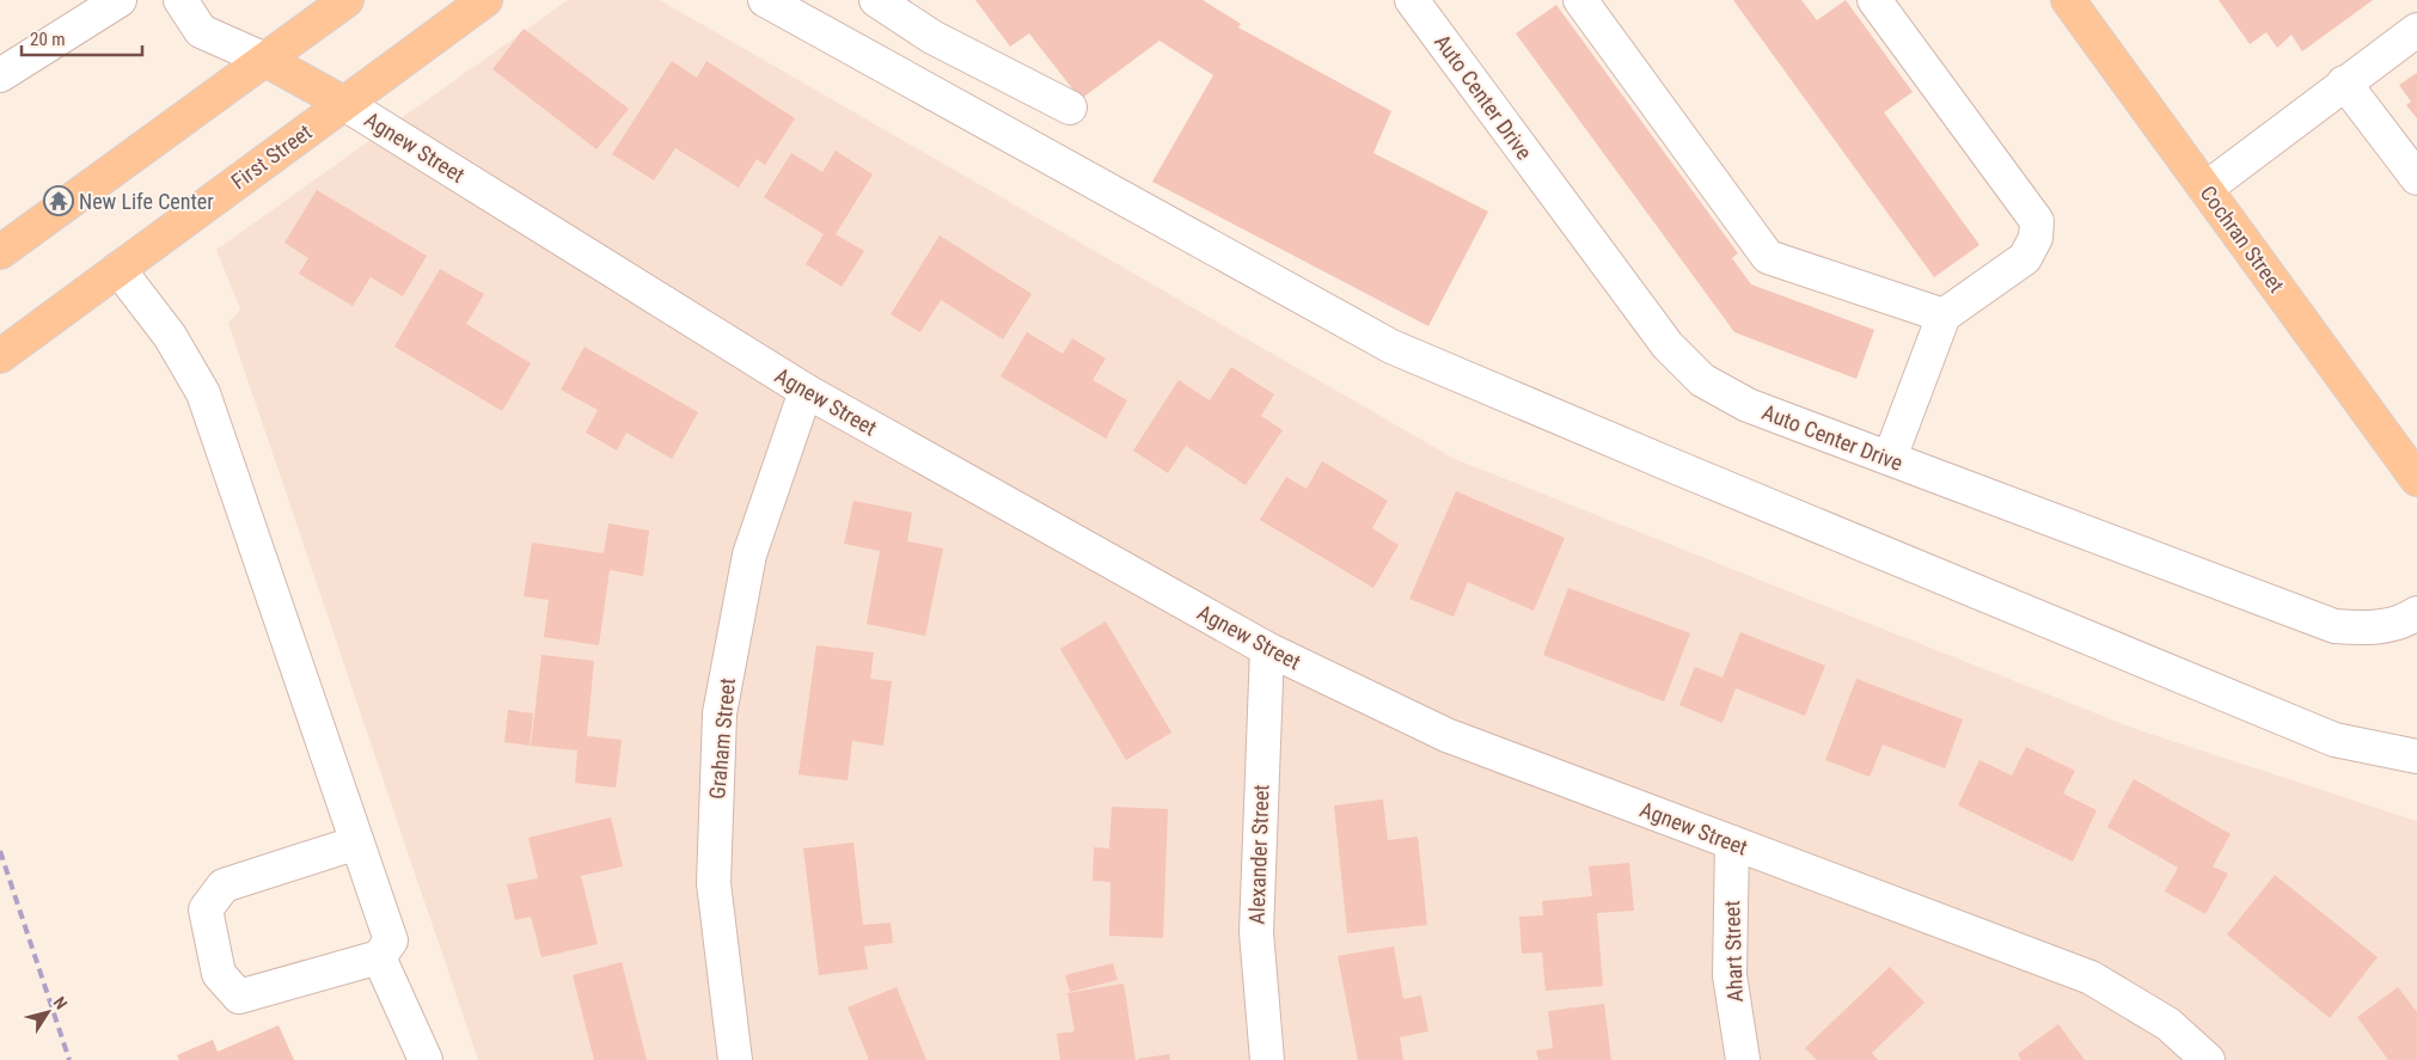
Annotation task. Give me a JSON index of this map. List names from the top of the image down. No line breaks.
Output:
{"streets":{"main road":["First Street","Cochran Street"],"street":["Auto Center Drive","Agnew Street","Graham Street","Alexander Street","Ahart Street"]},"crossings":[["Agnew Street","First Street"],["Agnew Street","Graham Street"],["Agnew Street","Alexander Street"],["Agnew Street","Ahart Street"]],"places":{"temple":["New Life Center"]},"scale_bar":"20 m","north":"top right"}
